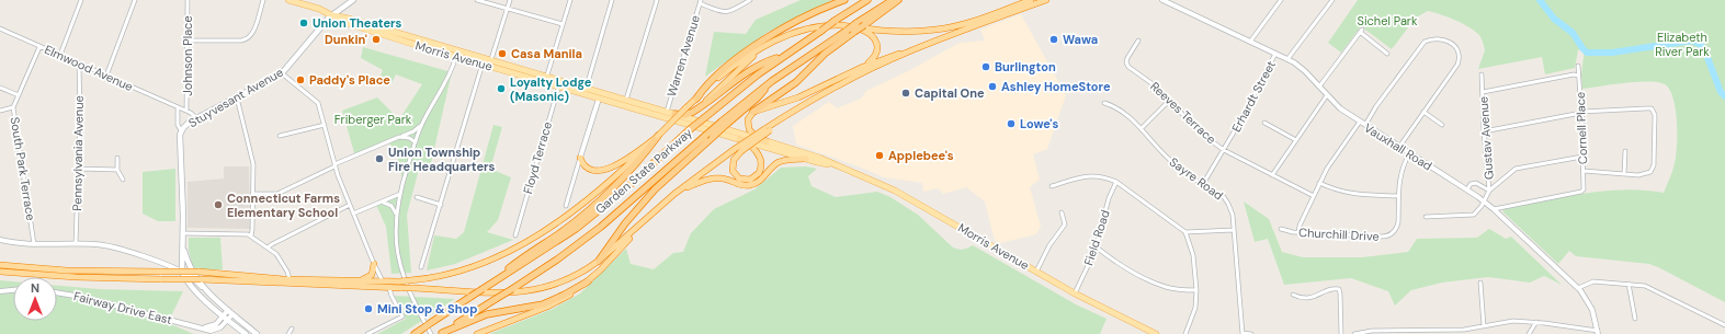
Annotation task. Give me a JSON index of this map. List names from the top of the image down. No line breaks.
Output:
{"streets":{"highway":["Garden State Parkway"],"main road":["Morris Avenue","Stuyvesant Avenue"],"street":["Johnson Place","Warren Avenue","Elmwood Avenue","Erhardt Street","Reeves Terrace","Cornell Place","Gustav Avenue","Vauxhall Road","Pennsylvania Avenue","Floyd Terrace","South Park Terrace","Sayre Road","Churchill Drive","Field Road","Fairway Drive East"]},"crossings":[["Johnson Place","Elmwood Avenue"],["Morris Avenue","Warren Avenue"],["Morris Avenue","Stuyvesant Avenue"],["Morris Avenue","Floyd Terrace"],["Morris Avenue","Field Road"],["Elmwood Avenue","Stuyvesant Avenue"],["Elmwood Avenue","Pennsylvania Avenue"],["Elmwood Avenue","South Park Terrace"],["Erhardt Street","Reeves Terrace"],["Erhardt Street","Vauxhall Road"],["Erhardt Street","Sayre Road"],["Stuyvesant Avenue","Fairway Drive East"],["Cornell Place","Vauxhall Road"],["Gustav Avenue","Vauxhall Road"],["Vauxhall Road","Churchill Drive"]],"parks":["Sichel Park","Elizabeth River Park","Friberger Park"],"places":["Union Theaters","Dunkin'","Wawa","Casa Manila","Burlington","Paddy's Place","Ashley HomeStore","Loyalty Lodge (Masonic)","Capital One","Lowe's","Applebee's","Union Township Fire Headquarters","Connecticut Farms Elementary School","Mini Stop & Shop"],"north":"top"}
